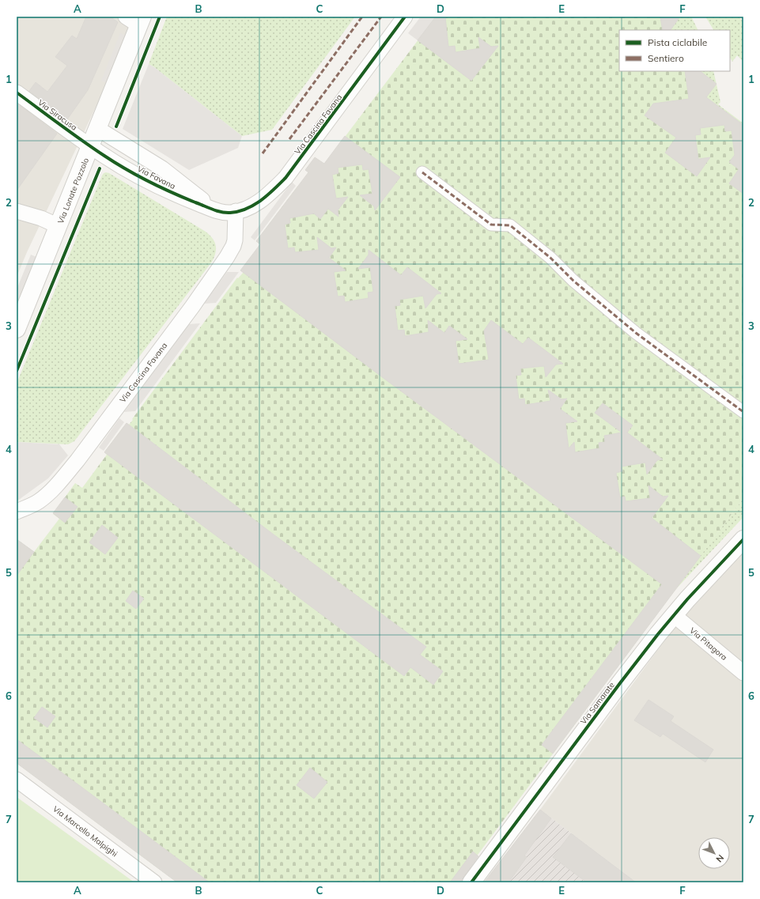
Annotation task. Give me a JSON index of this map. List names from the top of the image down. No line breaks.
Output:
{"streets":{"street":["Via Siracusa","Via Cascina Favana","Via Favana","Via Lonate Pozzolo","Via Pitagora","Via Samarate","Via Marcello Malpighi"]},"crossings":[["Via Siracusa","Via Favana"],["Via Siracusa","Via Lonate Pozzolo"],["Via Cascina Favana","Via Favana"],["Via Favana","Via Lonate Pozzolo"],["Via Pitagora","Via Samarate"]],"legend":["Pista ciclabile","Sentiero"],"north":"bottom right","grid":{"columns":["A","B","C","D","E","F"],"rows":["1","2","3","4","5","6","7"]}}
